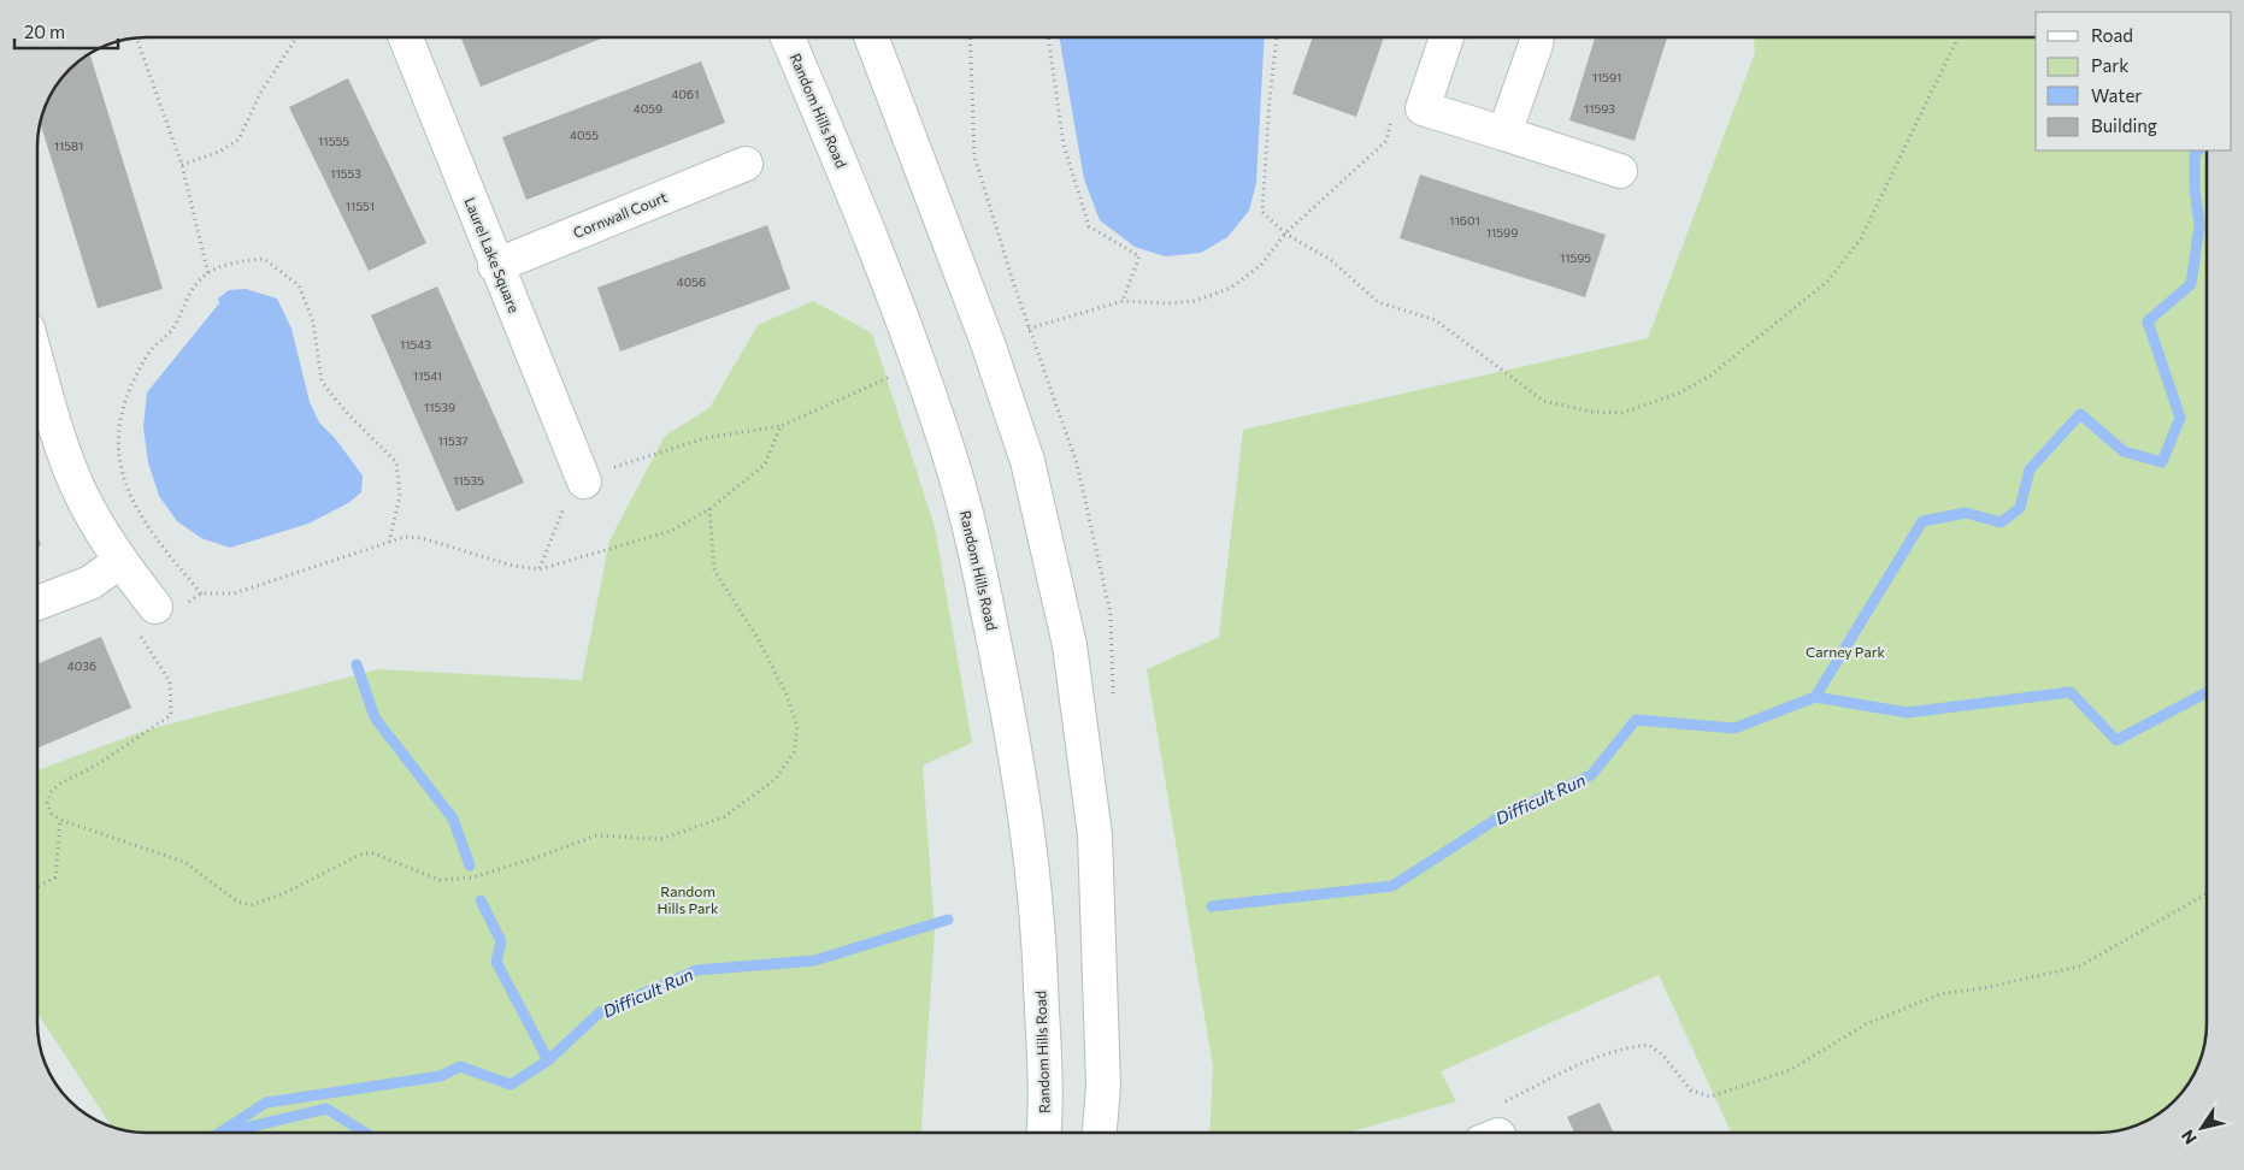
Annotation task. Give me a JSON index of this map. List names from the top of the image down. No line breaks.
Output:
{"streets":{"street":["Random Hills Road","Cornwall Court","Laurel Lake Square"]},"crossings":[["Cornwall Court","Laurel Lake Square"]],"water":["Difficult Run"],"parks":["Carney Park","Random Hills Park"],"house_numbers":["11591","4061","4059","11593","4055","11555","11581","11553","11551","11601","11599","11595","4056","11543","11541","11539","11537","11535","4036"],"legend":["Road","Park","Water","Building"],"scale_bar":"20 m","north":"bottom left"}
